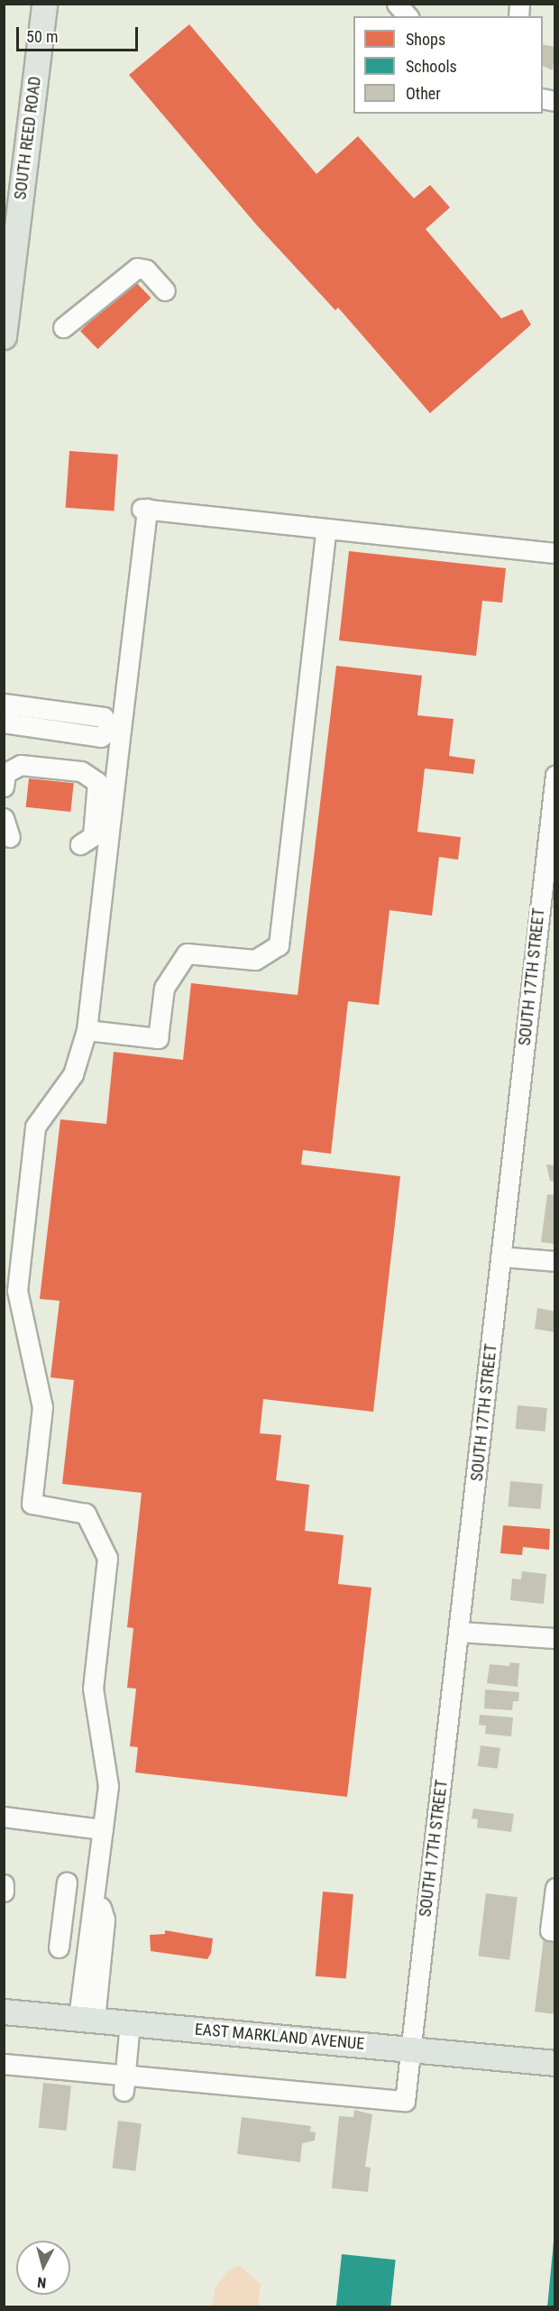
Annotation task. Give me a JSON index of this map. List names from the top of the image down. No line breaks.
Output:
{"streets":{"main road":["SOUTH REED ROAD","EAST MARKLAND AVENUE"],"street":["SOUTH 17TH STREET"]},"crossings":[["SOUTH 17TH STREET","EAST MARKLAND AVENUE"]],"legend":["Shops","Schools","Other"],"scale_bar":"50 m","north":"bottom"}
